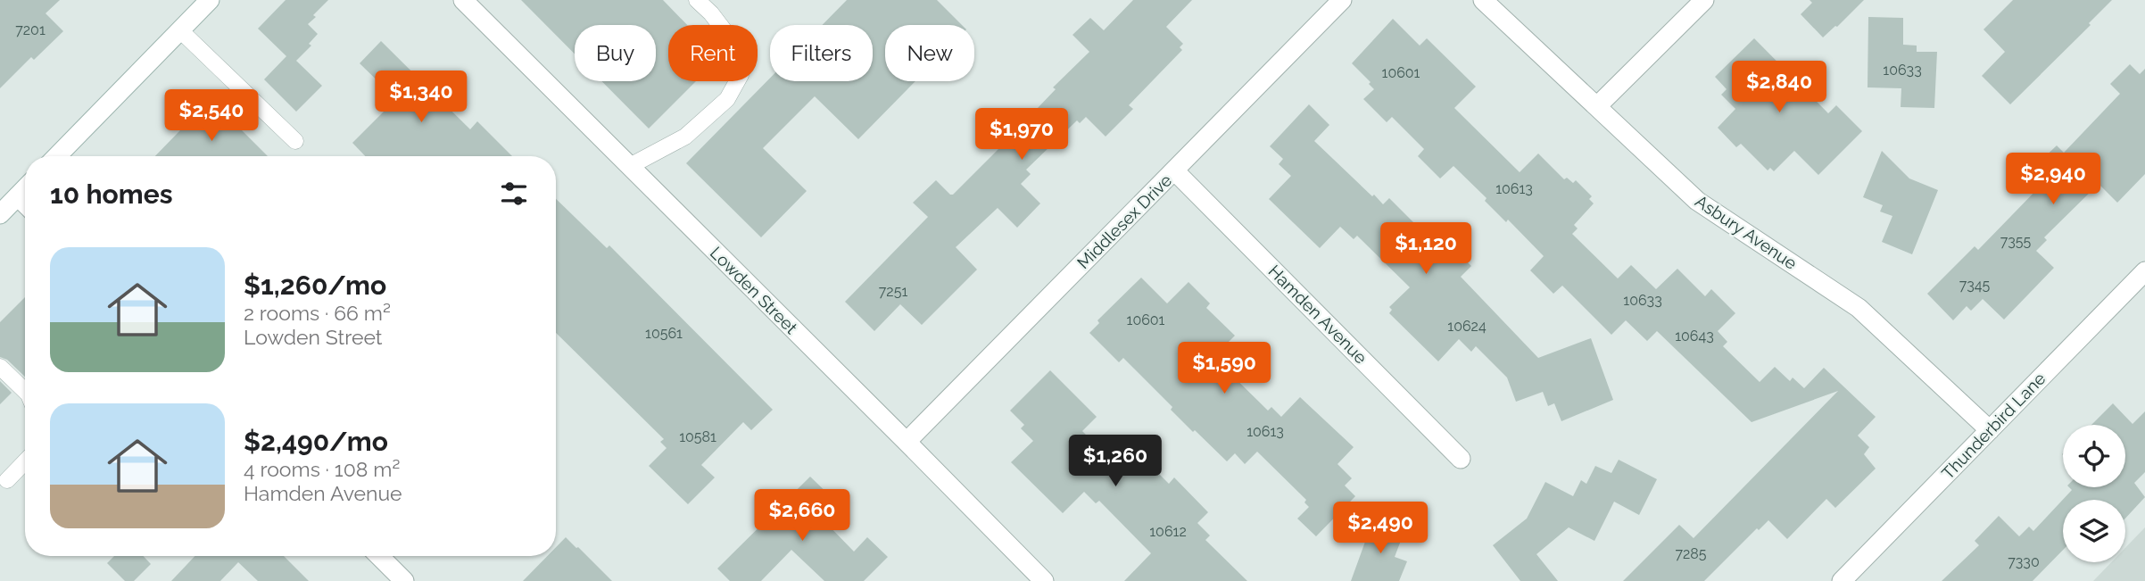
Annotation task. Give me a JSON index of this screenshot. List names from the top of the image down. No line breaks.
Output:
{"streets":{"street":["Middlesex Drive","Asbury Avenue","Lowden Street","Hamden Avenue","Thunderbird Lane"]},"crossings":[["Middlesex Drive","Lowden Street"],["Middlesex Drive","Hamden Avenue"],["Asbury Avenue","Thunderbird Lane"]],"house_numbers":["7201","10633","10601","10613","7355","7345","7251","10633","10601","10624","10561","10643","10613","10581","10612","7285","7330"],"page":{"chip":["Buy","Rent","Filters","New"],"price":["$2,840","$1,340","$2,540","$1,970","$2,940","$1,120","$1,590","$1,260","$2,660","$2,490"],"heading":"10 homes","list":[{"name":"$1,260/mo","note":"2 rooms · 66 m² · Lowden Street"},{"name":"$2,490/mo","note":"4 rooms · 108 m² · Hamden Avenue"}]}}
